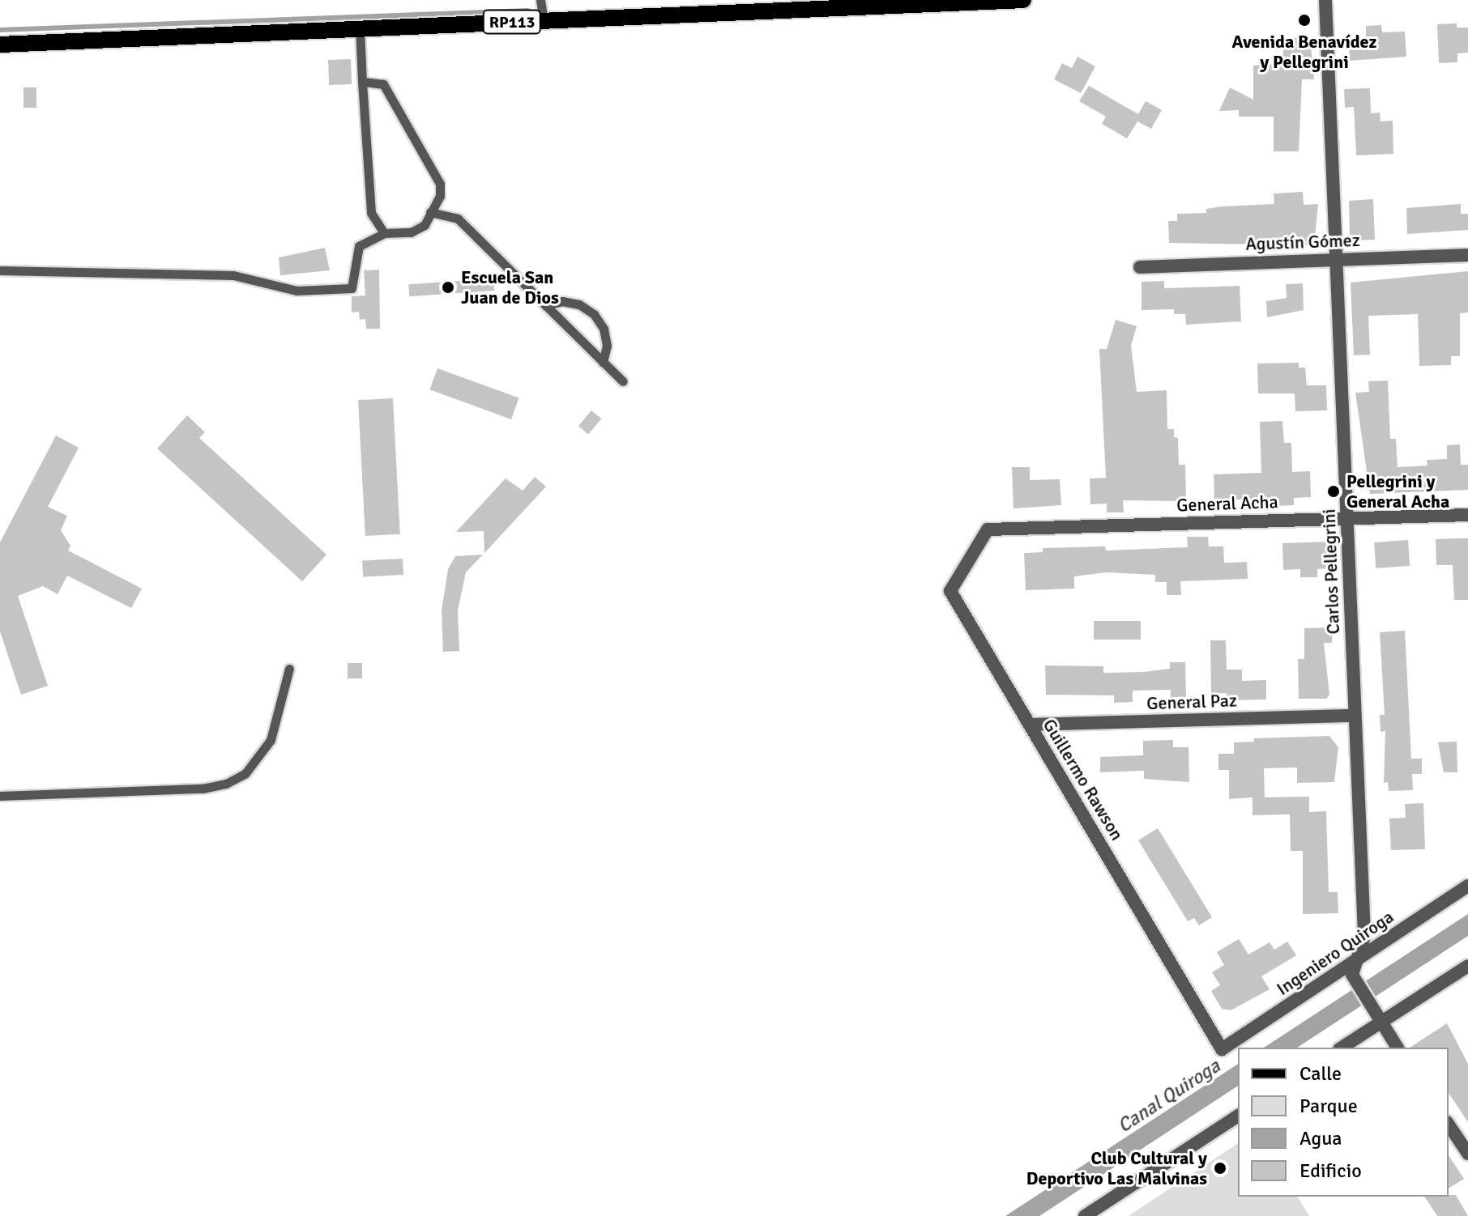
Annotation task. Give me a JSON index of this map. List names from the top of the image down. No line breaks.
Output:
{"streets":{"main road":["RP113"],"street":["Agustín Gómez","General Acha","Carlos Pellegrini","General Paz","Guillermo Rawson","Ingeniero Quiroga"]},"crossings":[["Agustín Gómez","Carlos Pellegrini"],["General Acha","Carlos Pellegrini"],["General Acha","Guillermo Rawson"],["Carlos Pellegrini","General Paz"],["Carlos Pellegrini","Ingeniero Quiroga"],["General Paz","Guillermo Rawson"],["Guillermo Rawson","Ingeniero Quiroga"]],"water":["Canal Quiroga"],"places":["Avenida Benavídez y Pellegrini","Escuela San Juan de Dios","Pellegrini y General Acha","Club Cultural y Deportivo Las Malvinas"],"legend":["Calle","Parque","Agua","Edificio"]}
